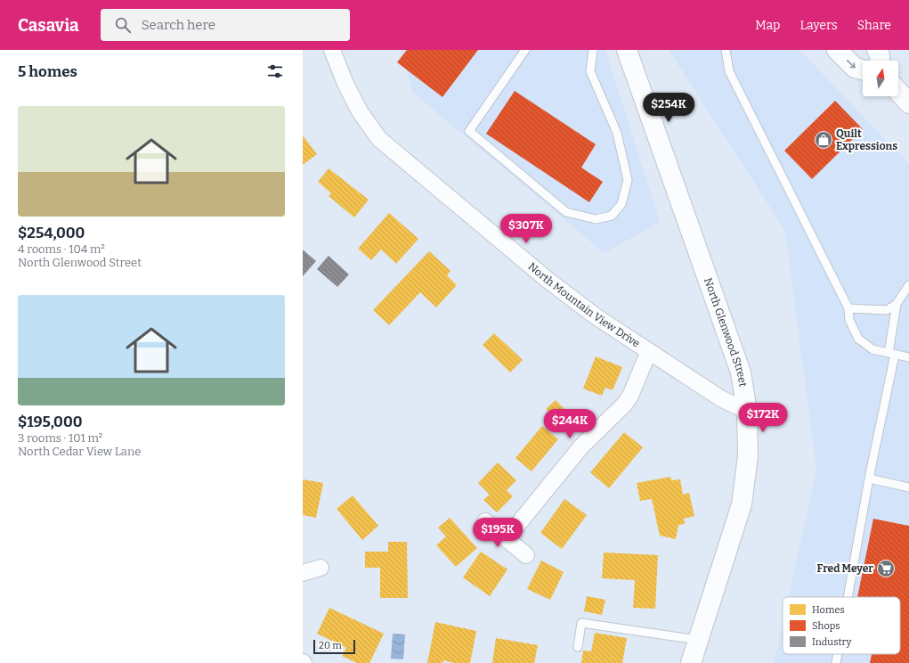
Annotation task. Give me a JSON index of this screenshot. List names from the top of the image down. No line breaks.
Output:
{"streets":{"main road":["North Glenwood Street"],"street":["North Mountain View Drive"]},"crossings":[["North Mountain View Drive","North Glenwood Street"]],"places":{"shop":["Quilt Expressions"],"supermarket":["Fred Meyer"]},"legend":["Homes","Shops","Industry"],"scale_bar":"20 m","north":"top","page":{"header":"Casavia","search":"Search here","nav":["Map","Layers","Share"],"heading":"5 homes","list":[{"name":"$254,000","note":"4 rooms · 104 m² · North Glenwood Street"},{"name":"$195,000","note":"3 rooms · 101 m² · North Cedar View Lane"}],"price":["$254K","$307K","$172K","$244K","$195K"],"scale":"20 m"}}
